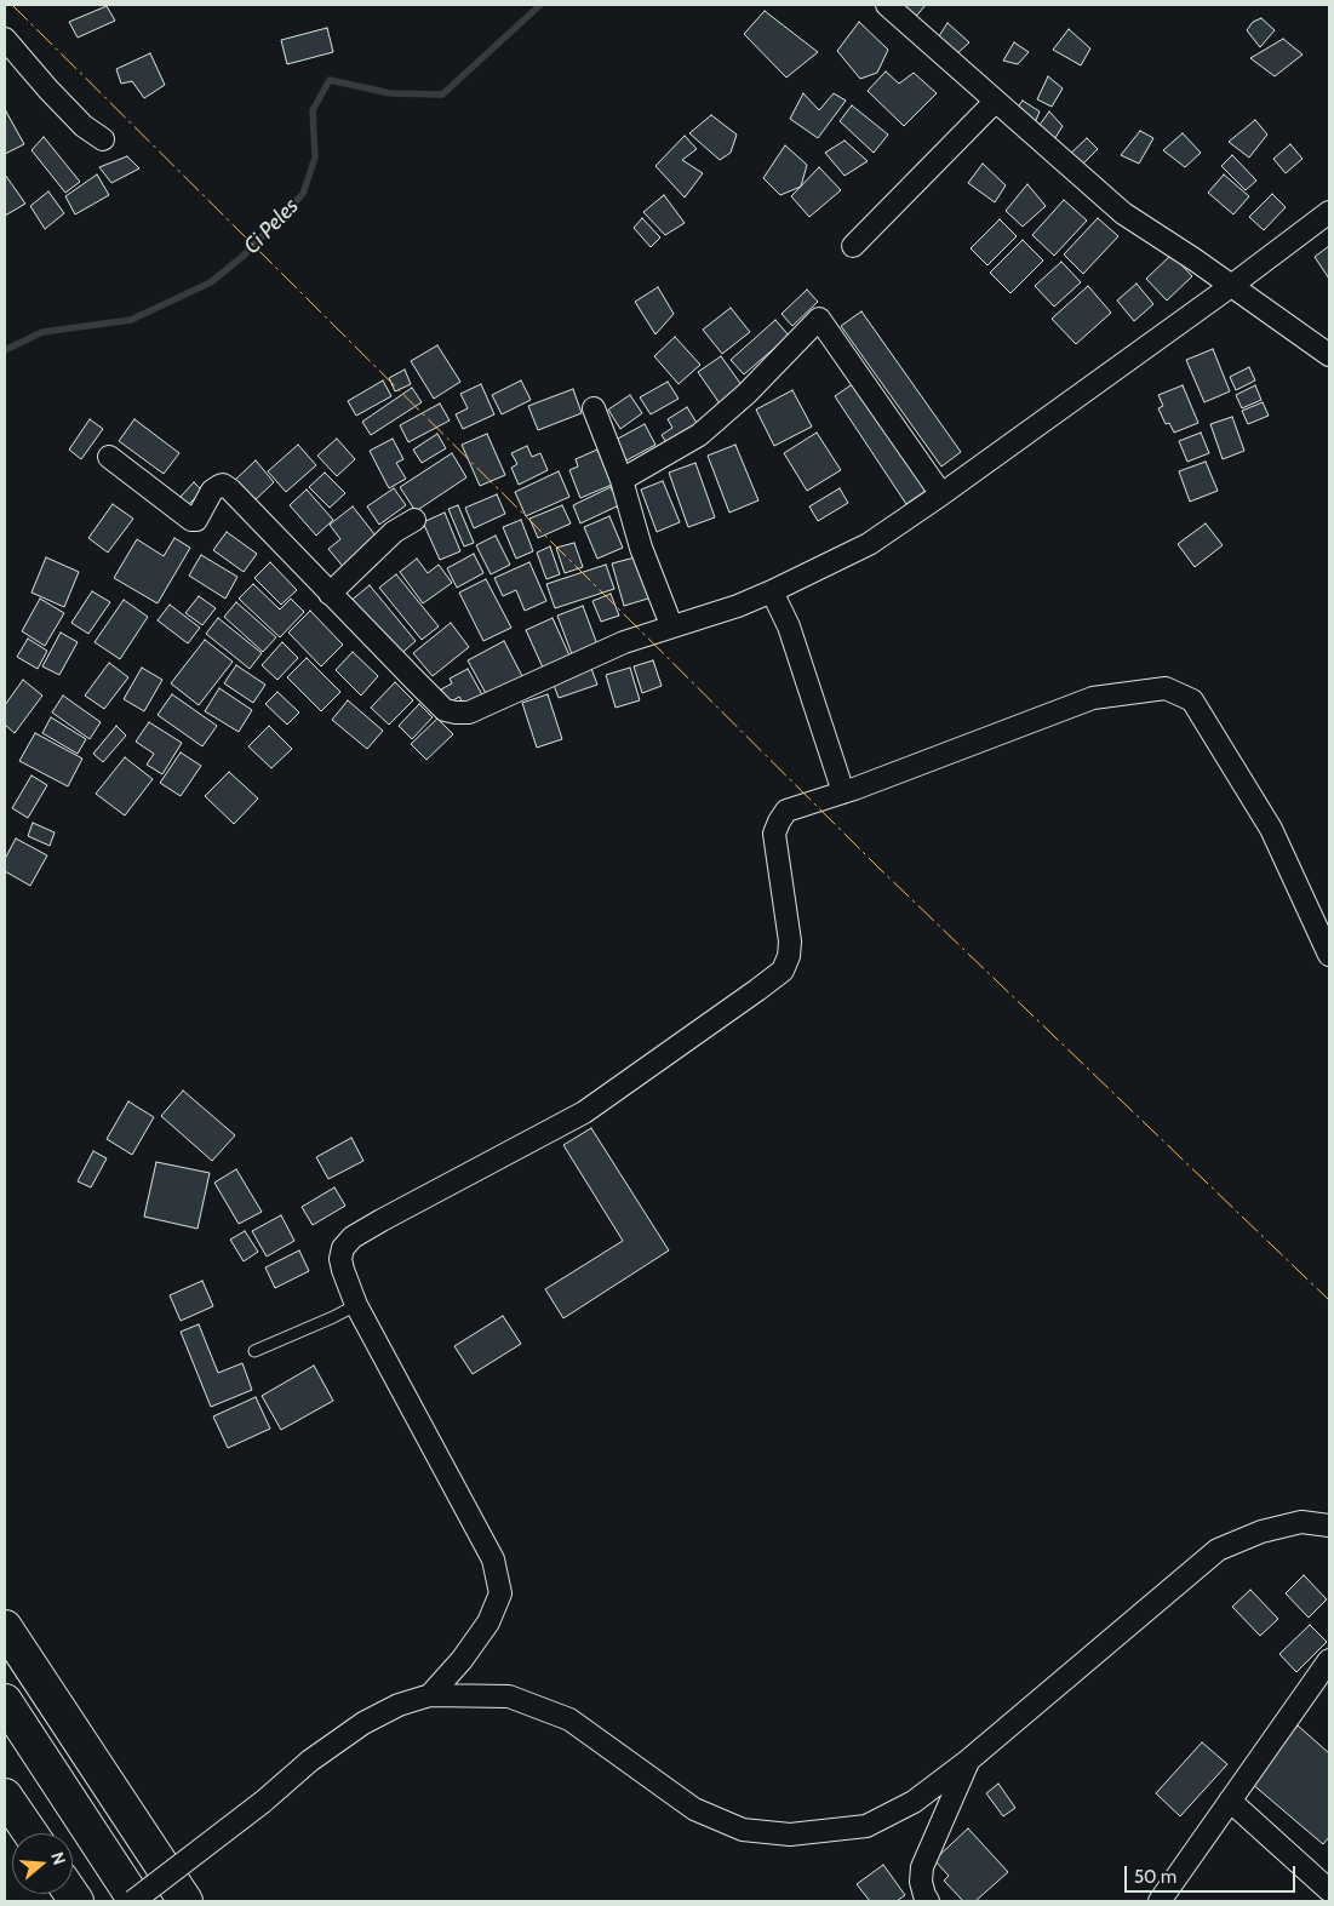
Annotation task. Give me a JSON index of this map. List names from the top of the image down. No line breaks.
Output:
{"water":["Ci Peles"],"scale_bar":"50 m","north":"right"}
